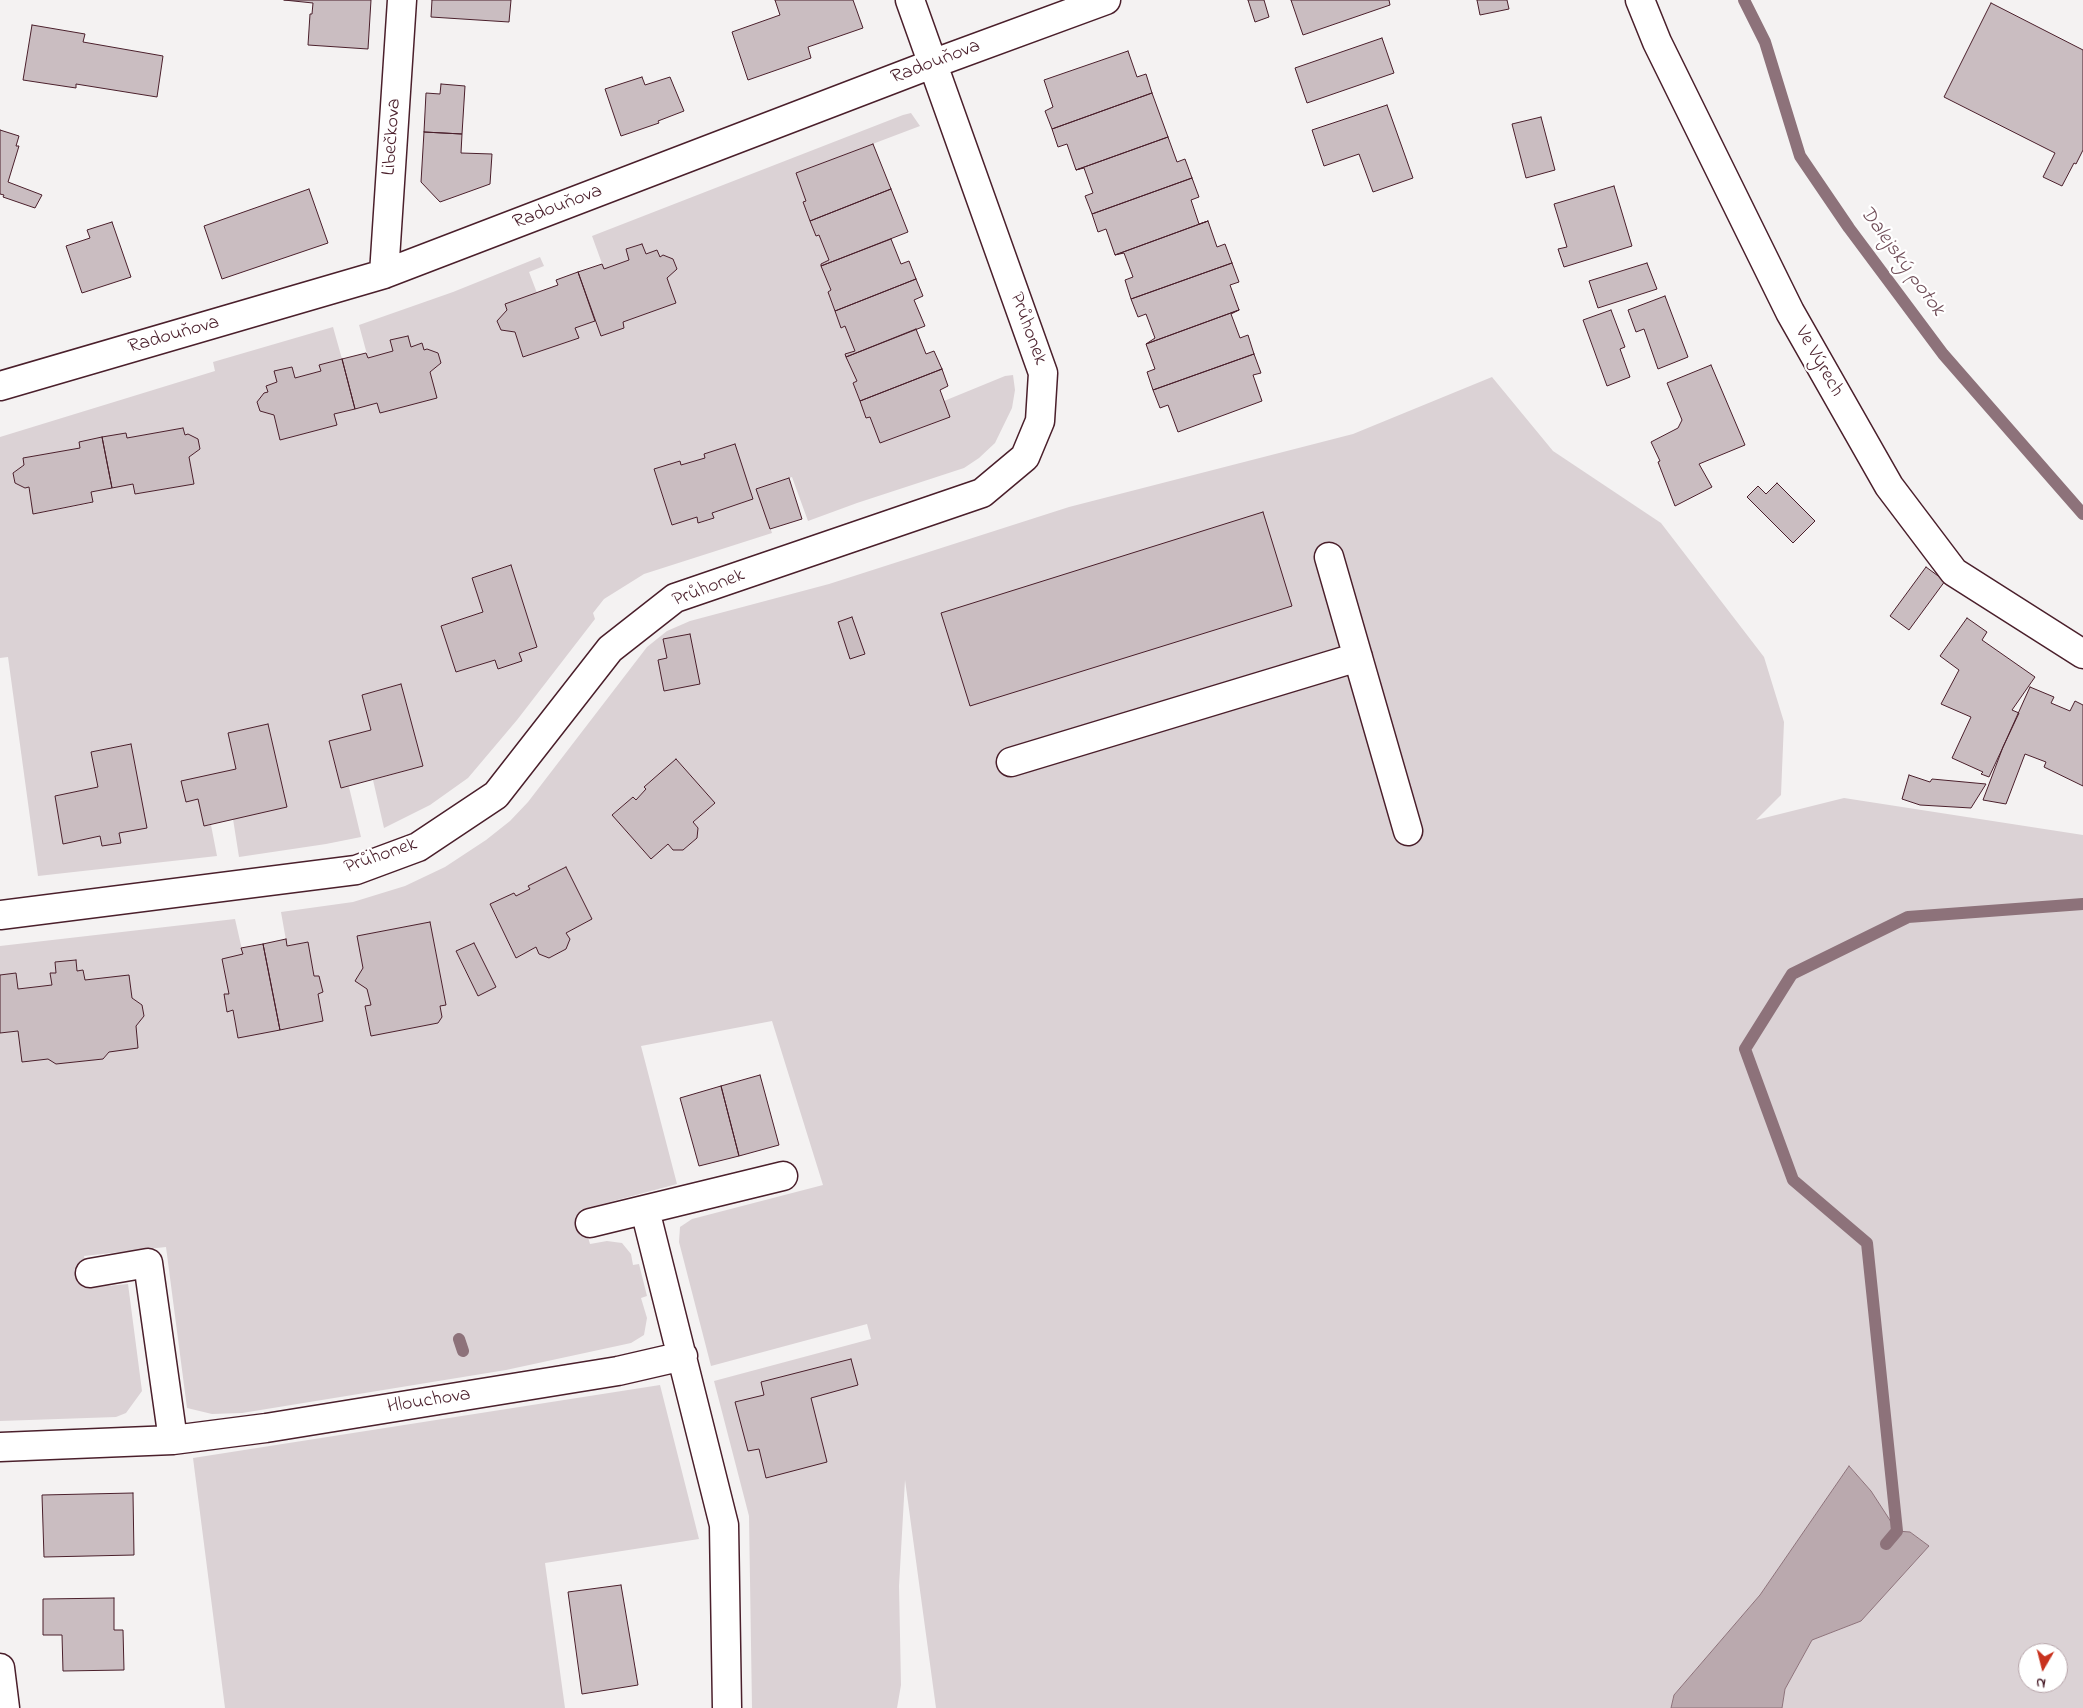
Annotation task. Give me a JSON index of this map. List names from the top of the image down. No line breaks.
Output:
{"streets":{"street":["Radouňova","Libečkova","Průhonek","Ve Výrech","Hlouchova"]},"crossings":[["Radouňova","Libečkova"],["Radouňova","Průhonek"]],"water":["Dalejský potok"],"north":"bottom"}
